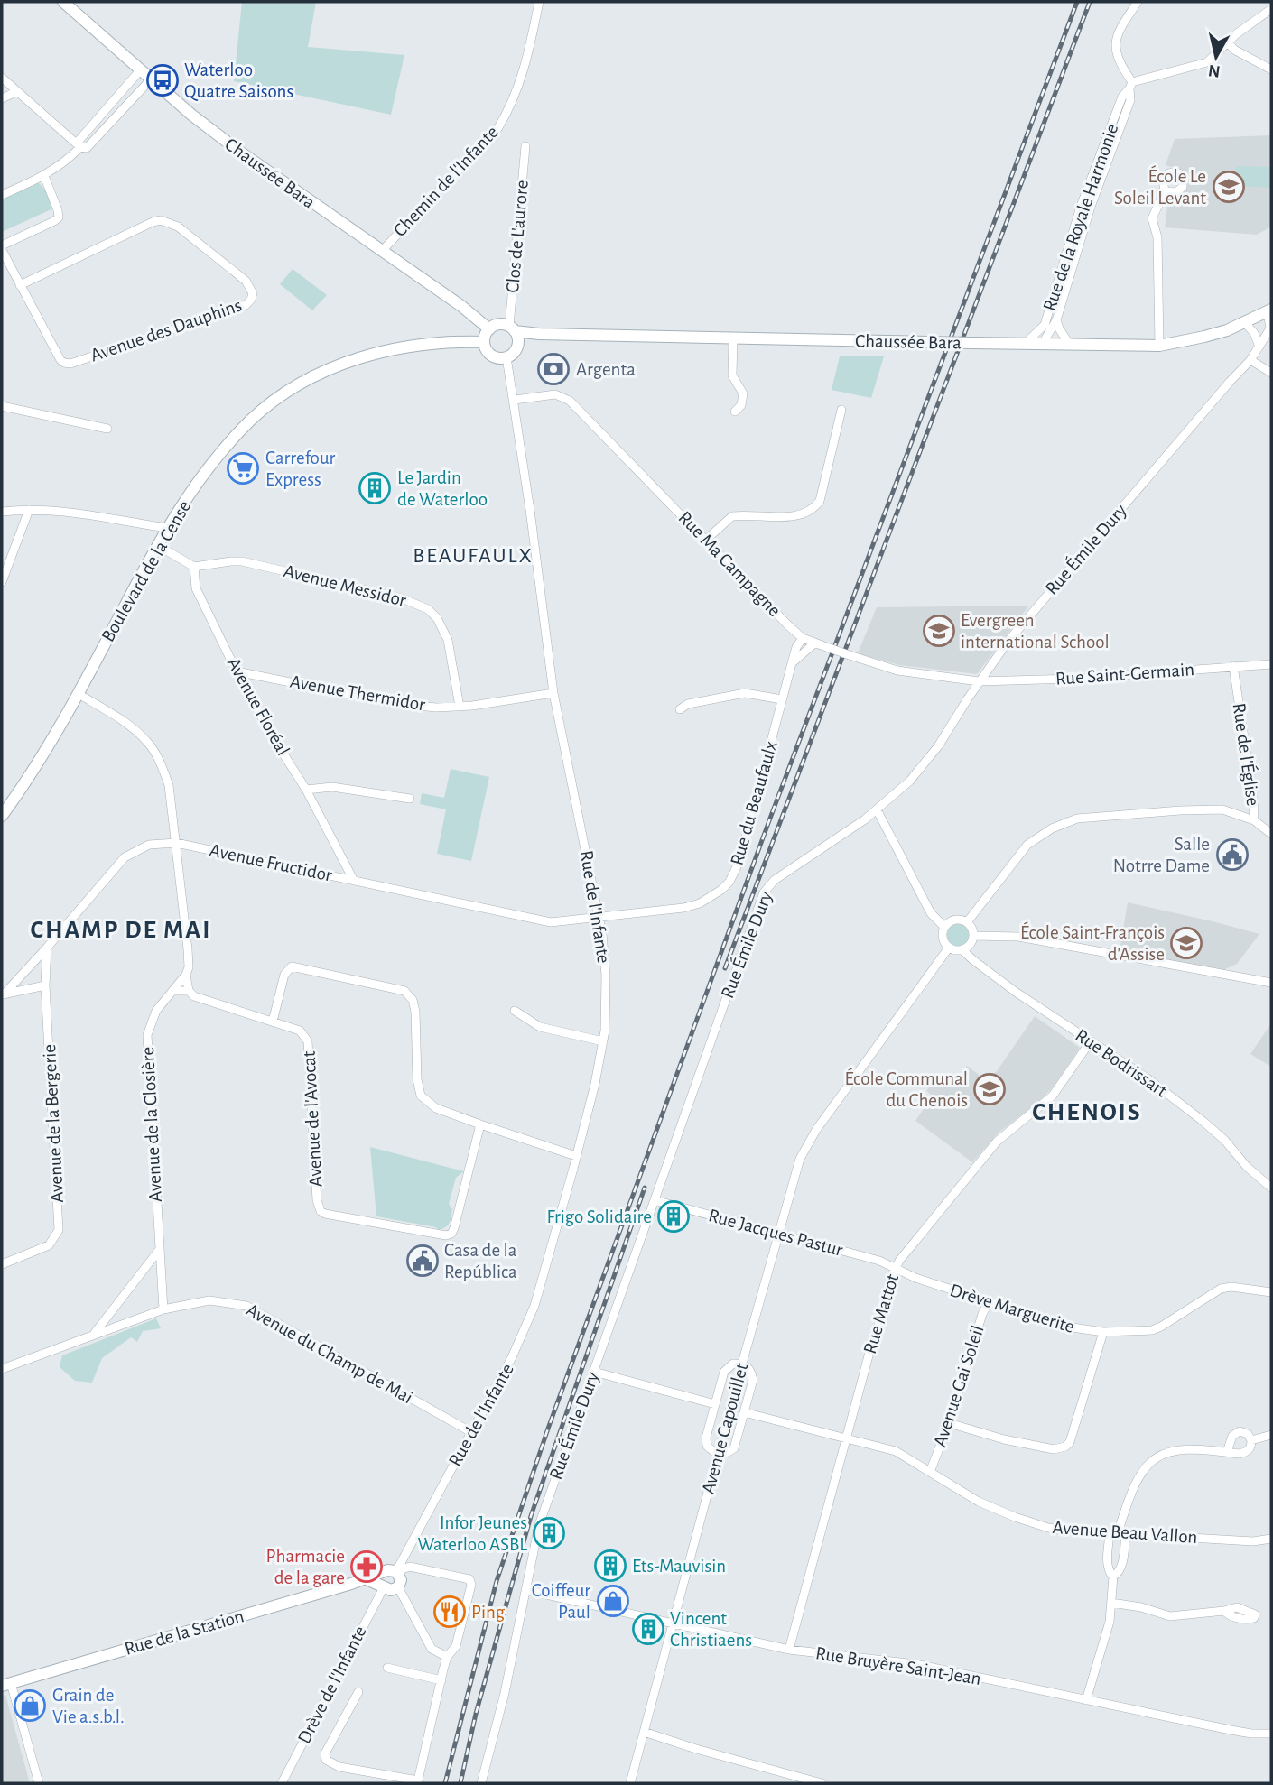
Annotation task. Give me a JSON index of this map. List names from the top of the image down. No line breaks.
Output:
{"streets":{"main road":["Chaussée Bara","Boulevard de la Cense","Rue de la Station"],"street":["Chemin de l'Infante","Rue de la Royale Harmonie","Clos de L'aurore","Avenue des Dauphins","Rue Émile Dury","Rue Ma Campagne","Avenue Messidor","Rue Saint-Germain","Avenue Thermidor","Avenue Floréal","Rue de l'Église","Rue du Beaufaulx","Avenue Fructidor","Rue de l'Infante","Rue Bodrissart","Avenue de l'Avocat","Avenue de la Bergerie","Avenue de la Closière","Rue Jacques Pastur","Drève Marguerite","Rue Mattot","Avenue du Champ de Mai","Avenue Gai Soleil","Avenue Capouillet","Avenue Beau Vallon","Rue Bruyère Saint-Jean","Drève de l'Infante"]},"crossings":[["Chaussée Bara","Chemin de l'Infante"],["Chaussée Bara","Rue de la Royale Harmonie"],["Chaussée Bara","Clos de L'aurore"],["Chaussée Bara","Rue Émile Dury"],["Chaussée Bara","Boulevard de la Cense"],["Chaussée Bara","Rue de l'Infante"],["Clos de L'aurore","Boulevard de la Cense"],["Clos de L'aurore","Rue de l'Infante"],["Rue Émile Dury","Rue Ma Campagne"],["Rue Émile Dury","Rue Saint-Germain"],["Rue Émile Dury","Rue Jacques Pastur"],["Rue Émile Dury","Rue Bruyère Saint-Jean"],["Rue Ma Campagne","Rue Saint-Germain"],["Rue Ma Campagne","Rue du Beaufaulx"],["Rue Ma Campagne","Rue de l'Infante"],["Boulevard de la Cense","Rue de l'Infante"],["Avenue Messidor","Avenue Thermidor"],["Avenue Messidor","Avenue Floréal"],["Rue Saint-Germain","Rue de l'Église"],["Avenue Thermidor","Avenue Floréal"],["Avenue Thermidor","Rue de l'Infante"],["Avenue Floréal","Avenue Fructidor"],["Rue du Beaufaulx","Avenue Fructidor"],["Rue du Beaufaulx","Rue de l'Infante"],["Avenue Fructidor","Rue de l'Infante"],["Avenue Fructidor","Avenue de la Bergerie"],["Rue de l'Infante","Avenue du Champ de Mai"],["Rue de l'Infante","Rue de la Station"],["Rue de l'Infante","Drève de l'Infante"],["Rue Bodrissart","Rue Mattot"],["Rue Bodrissart","Avenue Capouillet"],["Avenue de l'Avocat","Avenue de la Closière"],["Avenue de la Closière","Avenue du Champ de Mai"],["Rue Jacques Pastur","Drève Marguerite"],["Rue Jacques Pastur","Rue Mattot"],["Rue Jacques Pastur","Avenue Capouillet"],["Drève Marguerite","Rue Mattot"],["Drève Marguerite","Avenue Gai Soleil"],["Rue Mattot","Avenue Beau Vallon"],["Rue Mattot","Rue Bruyère Saint-Jean"],["Avenue Gai Soleil","Avenue Beau Vallon"],["Avenue Capouillet","Rue Bruyère Saint-Jean"],["Rue de la Station","Drève de l'Infante"]],"districts":["BEAUFAULX","CHAMP DE MAI","CHENOIS"],"places":{"bus stop":["Waterloo Quatre Saisons"],"school or university":["École Le Soleil Levant","Evergreen international School","École Saint-François d'Assise","École Communal du Chenois"],"bank":["Argenta"],"supermarket":["Carrefour Express"],"building":["Le Jardin de Waterloo","Frigo Solidaire","Infor Jeunes Waterloo ASBL","Ets-Mauvisin","Vincent Christiaens"],"public building":["Salle Notrre Dame","Casa de la República"],"pharmacy":["Pharmacie de la gare"],"shop":["Coiffeur Paul","Grain de Vie a.s.b.l."],"restaurant":["Ping"]},"north":"bottom"}
